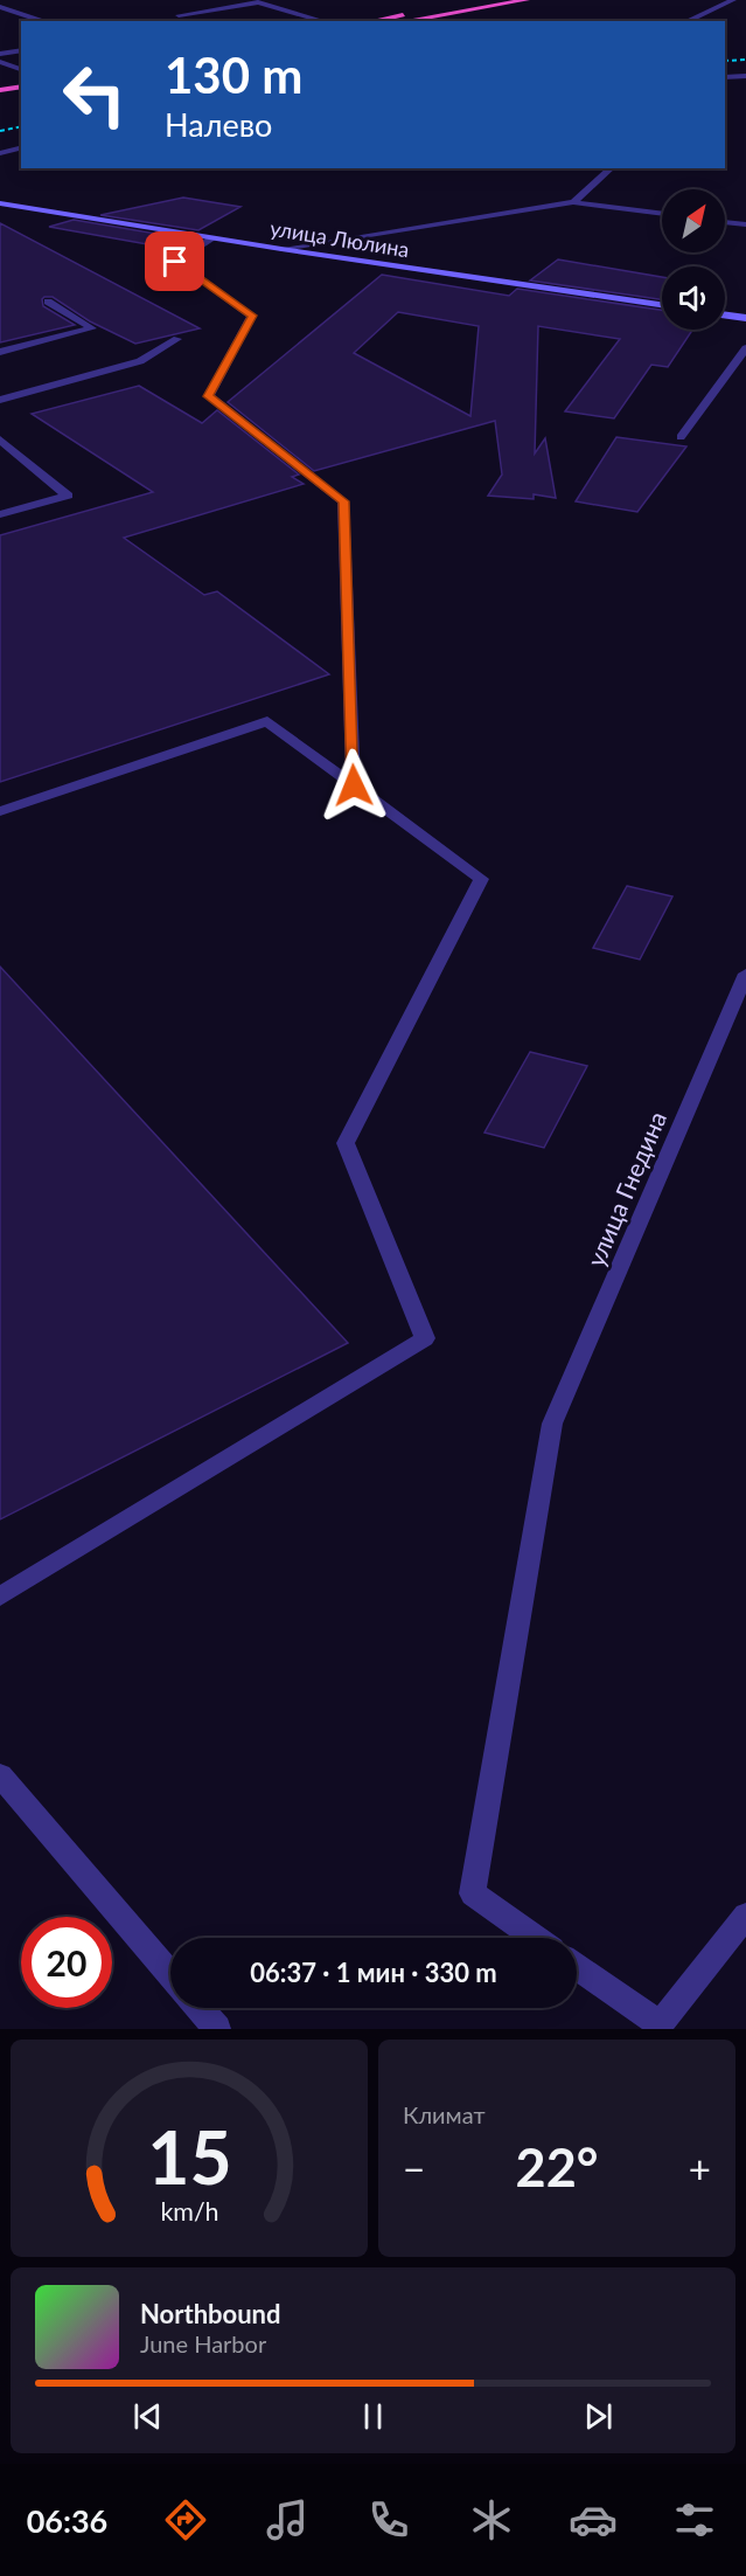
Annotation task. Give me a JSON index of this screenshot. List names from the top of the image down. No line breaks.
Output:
{"streets":{"main road":["улица Люлина"],"street":["улица Гнедина"]},"north":"top right","page":{"turn":["130 m","Налево"],"limit":"20","trip":"06:37 · 1 мин · 330 m","tile":"Климат","heat":["−","22°","+"],"song":["Northbound","June Harbor"],"tabs":"06:36","gauge":["15","km/h"]}}
